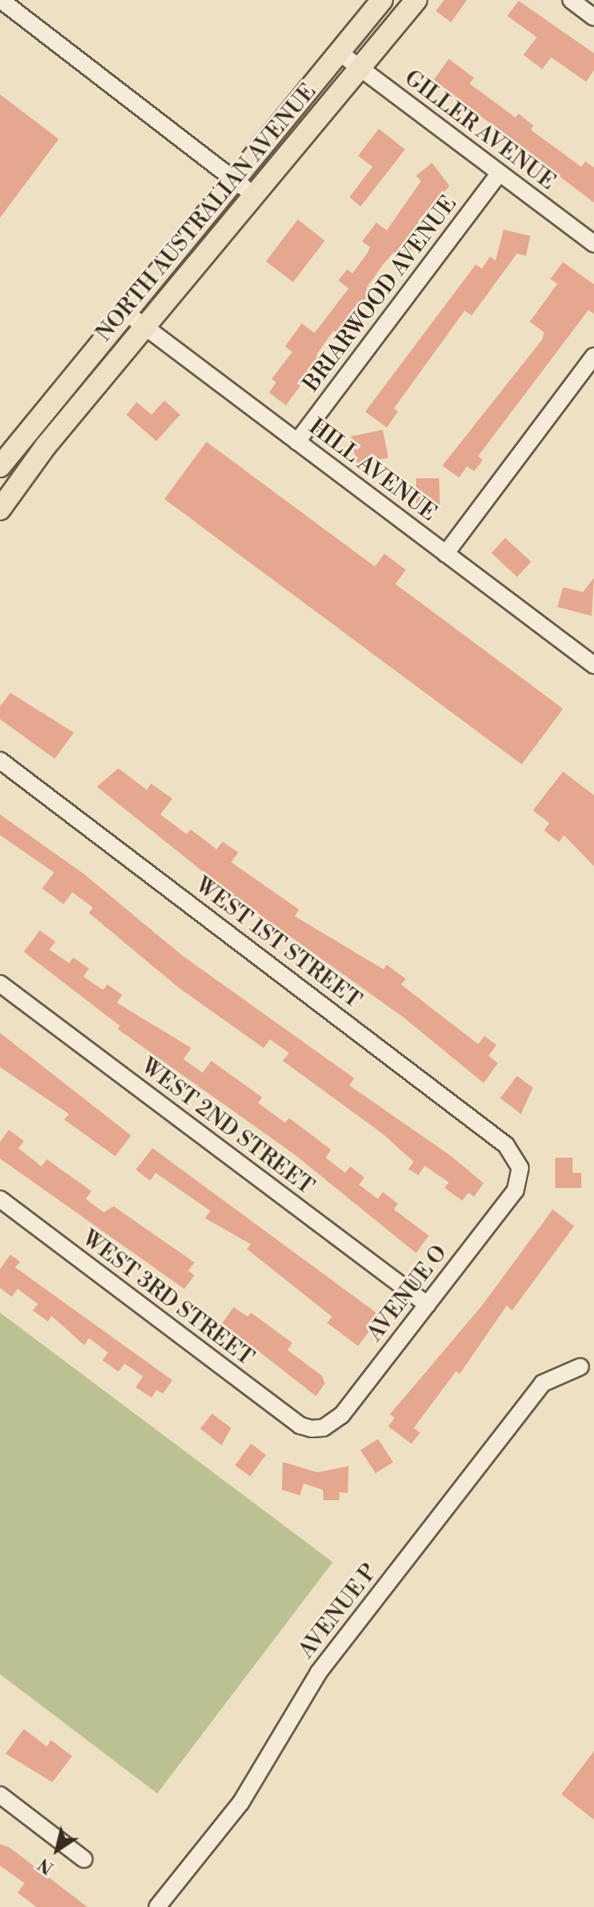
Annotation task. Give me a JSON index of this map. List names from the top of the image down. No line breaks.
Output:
{"streets":{"main road":["NORTH AUSTRALIAN AVENUE"],"street":["GILLER AVENUE","BRIARWOOD AVENUE","HILL AVENUE","WEST 1ST STREET","WEST 2ND STREET","AVENUE O","WEST 3RD STREET","AVENUE P"]},"crossings":[["GILLER AVENUE","NORTH AUSTRALIAN AVENUE"],["GILLER AVENUE","BRIARWOOD AVENUE"],["NORTH AUSTRALIAN AVENUE","HILL AVENUE"],["BRIARWOOD AVENUE","HILL AVENUE"],["WEST 1ST STREET","AVENUE O"],["WEST 2ND STREET","AVENUE O"],["AVENUE O","WEST 3RD STREET"]],"north":"bottom left"}
